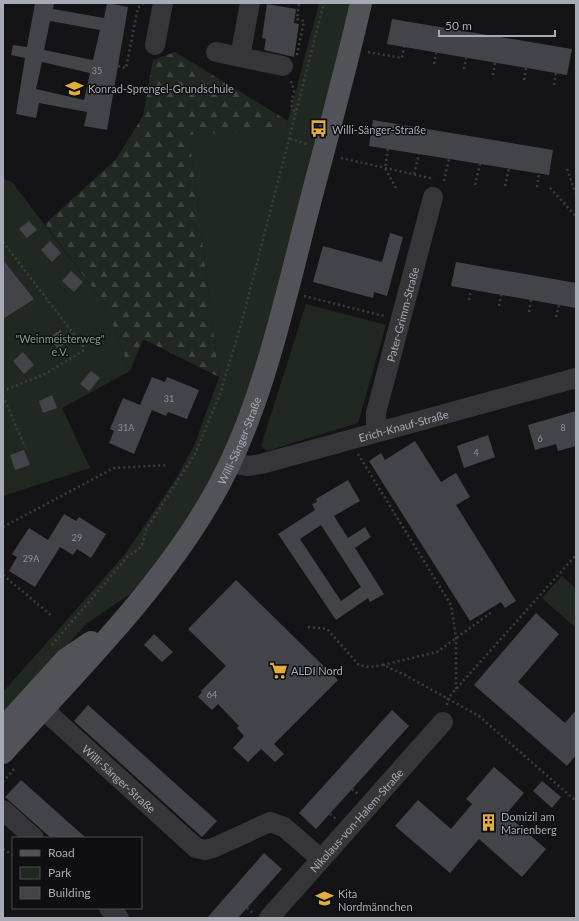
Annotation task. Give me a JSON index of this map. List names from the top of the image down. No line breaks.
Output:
{"streets":{"main road":["Willi-Sänger-Straße"],"street":["Pater-Grimm-Straße","Erich-Knauf-Straße","Nikolaus-von-Halem-Straße"]},"crossings":[["Pater-Grimm-Straße","Erich-Knauf-Straße"],["Erich-Knauf-Straße","Willi-Sänger-Straße"],["Willi-Sänger-Straße","Nikolaus-von-Halem-Straße"]],"parks":["\"Weinmeisterweg\" e.V."],"places":{"school or university":["Konrad-Sprengel-Grundschule","Kita Nordmännchen"],"bus stop":["Willi-Sänger-Straße"],"supermarket":["ALDI Nord"],"building":["Domizil am Marienberg"]},"house_numbers":["35","31","31A","8","6","4","29","29A","64"],"legend":["Road","Park","Building"],"scale_bar":"50 m"}
